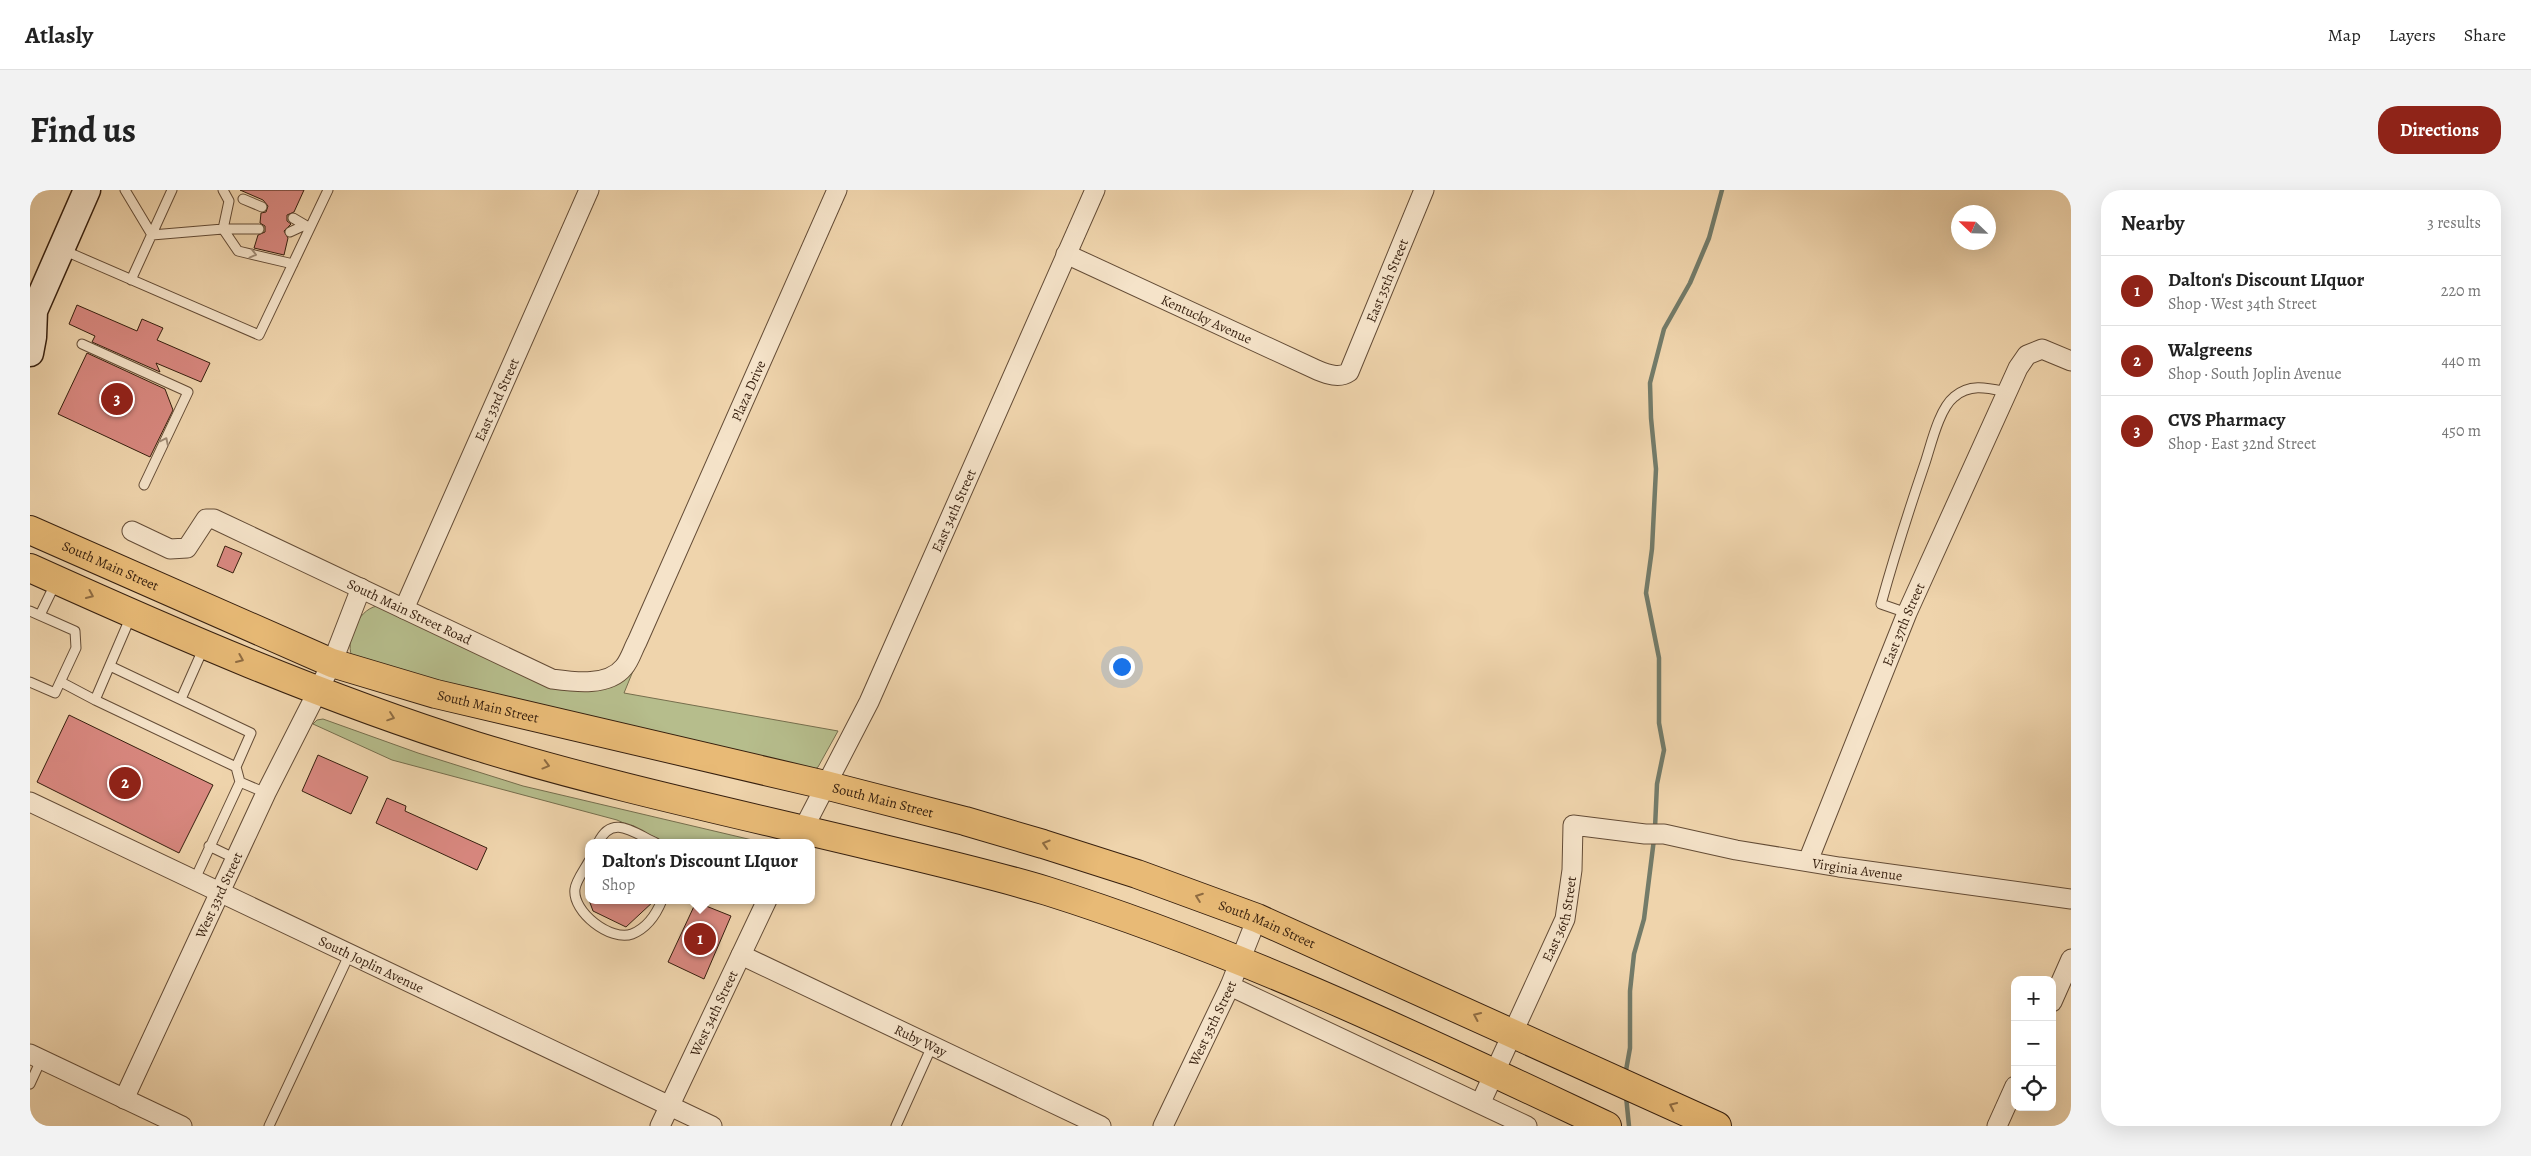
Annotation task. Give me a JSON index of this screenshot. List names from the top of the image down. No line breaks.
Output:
{"streets":{"main road":["South Main Street"],"street":["East 35th Street","Kentucky Avenue","Plaza Drive","East 33rd Street","East 34th Street","South Main Street Road","East 37th Street","Virginia Avenue","West 33rd Street","East 36th Street","South Joplin Avenue","West 34th Street","West 35th Street","Ruby Way"]},"crossings":[["East 35th Street","Kentucky Avenue"],["Kentucky Avenue","East 34th Street"],["Plaza Drive","South Main Street Road"],["East 33rd Street","South Main Street Road"],["East 34th Street","South Main Street"],["South Main Street","East 36th Street"],["South Main Street","West 35th Street"],["East 37th Street","Virginia Avenue"],["Virginia Avenue","East 36th Street"],["West 33rd Street","South Joplin Avenue"],["South Joplin Avenue","West 34th Street"],["West 34th Street","Ruby Way"]],"north":"top left","page":{"header":"Atlasly","nav":["Map","Layers","Share"],"title":"Find us","buttons":"Directions","heading":["Nearby","3 results"],"list":[{"mark":"1","name":"Dalton's Discount LIquor","note":"Shop · West 34th Street","value":"220 m"},{"mark":"2","name":"Walgreens","note":"Shop · South Joplin Avenue","value":"440 m"},{"mark":"3","name":"CVS Pharmacy","note":"Shop · East 32nd Street","value":"450 m"}],"pins":["3","2","1"],"popup":["Dalton's Discount LIquor","Shop"],"map_buttons":["+","−"]}}
